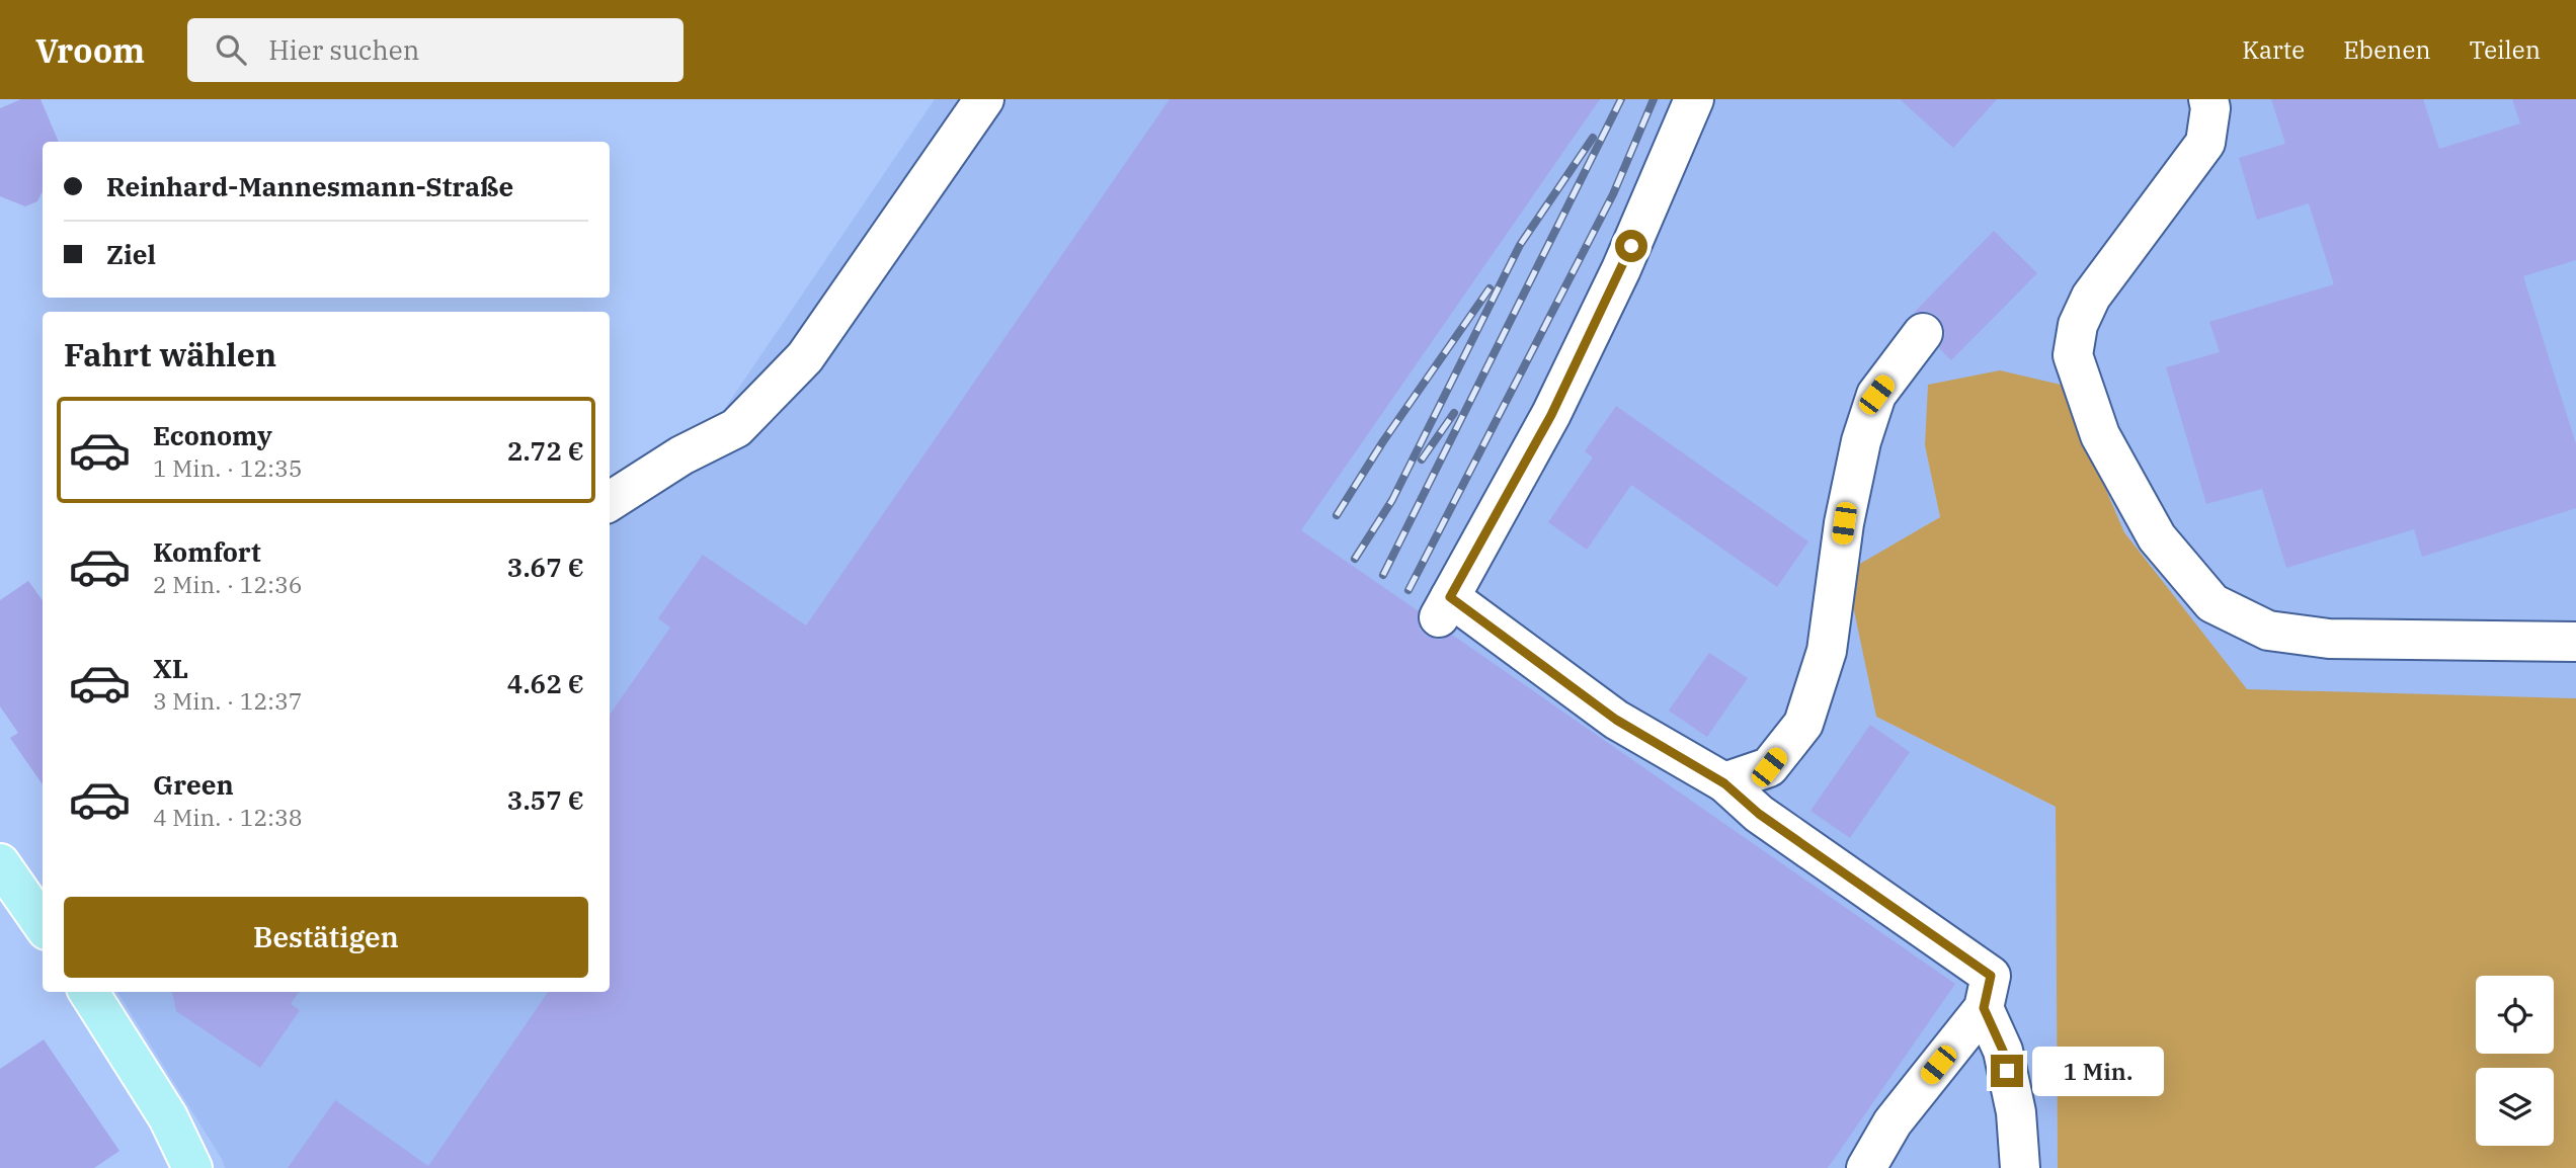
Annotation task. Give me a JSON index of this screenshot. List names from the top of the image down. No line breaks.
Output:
{"page":{"header":"Vroom","search":"Hier suchen","nav":["Karte","Ebenen","Teilen"],"banner":["Reinhard-Mannesmann-Straße","Ziel"],"heading":"Fahrt wählen","list":[{"name":"Economy","note":"1 Min. · 12:35","value":"2.72 €"},{"name":"Komfort","note":"2 Min. · 12:36","value":"3.67 €"},{"name":"XL","note":"3 Min. · 12:37","value":"4.62 €"},{"name":"Green","note":"4 Min. · 12:38","value":"3.57 €"}],"buttons":"Bestätigen","bubble":"1 Min."}}
